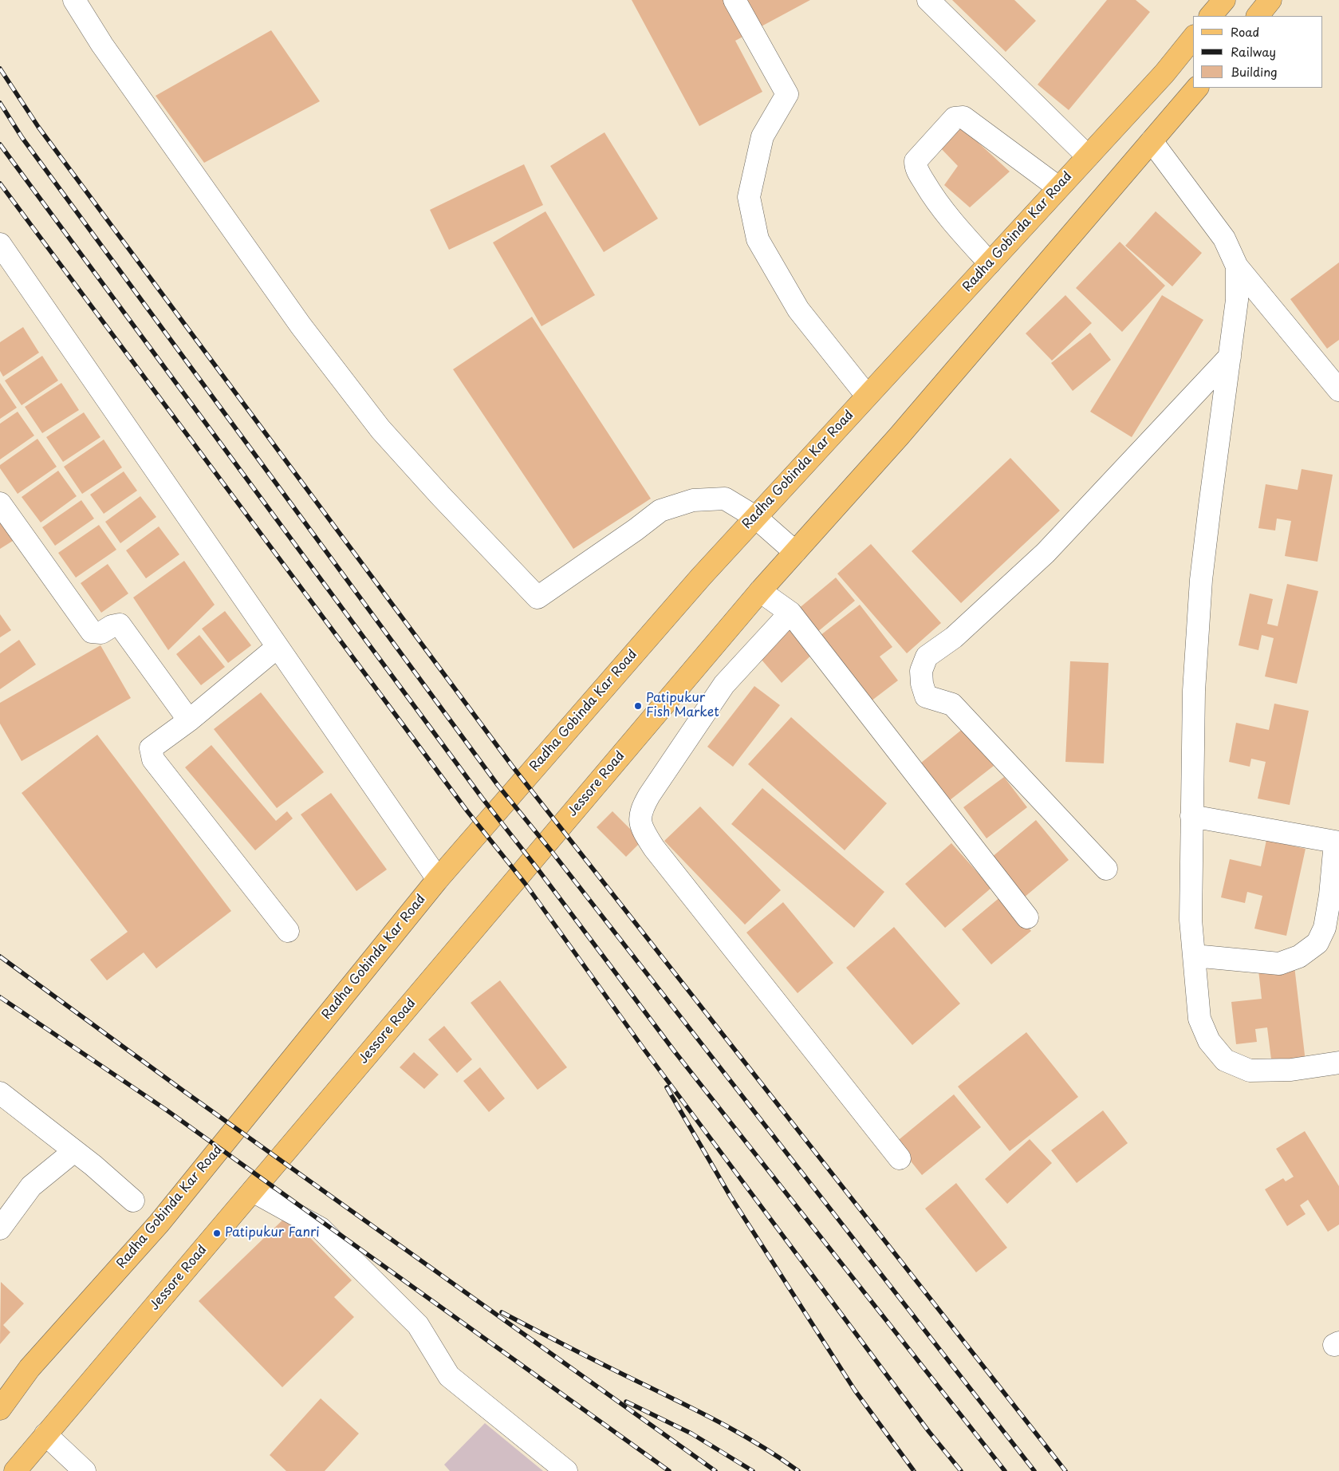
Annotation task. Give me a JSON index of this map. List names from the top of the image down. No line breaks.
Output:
{"streets":{"main road":["Radha Gobinda Kar Road","Jessore Road"]},"places":["Patipukur Fish Market","Patipukur Fanri"],"legend":["Road","Railway","Building"]}
